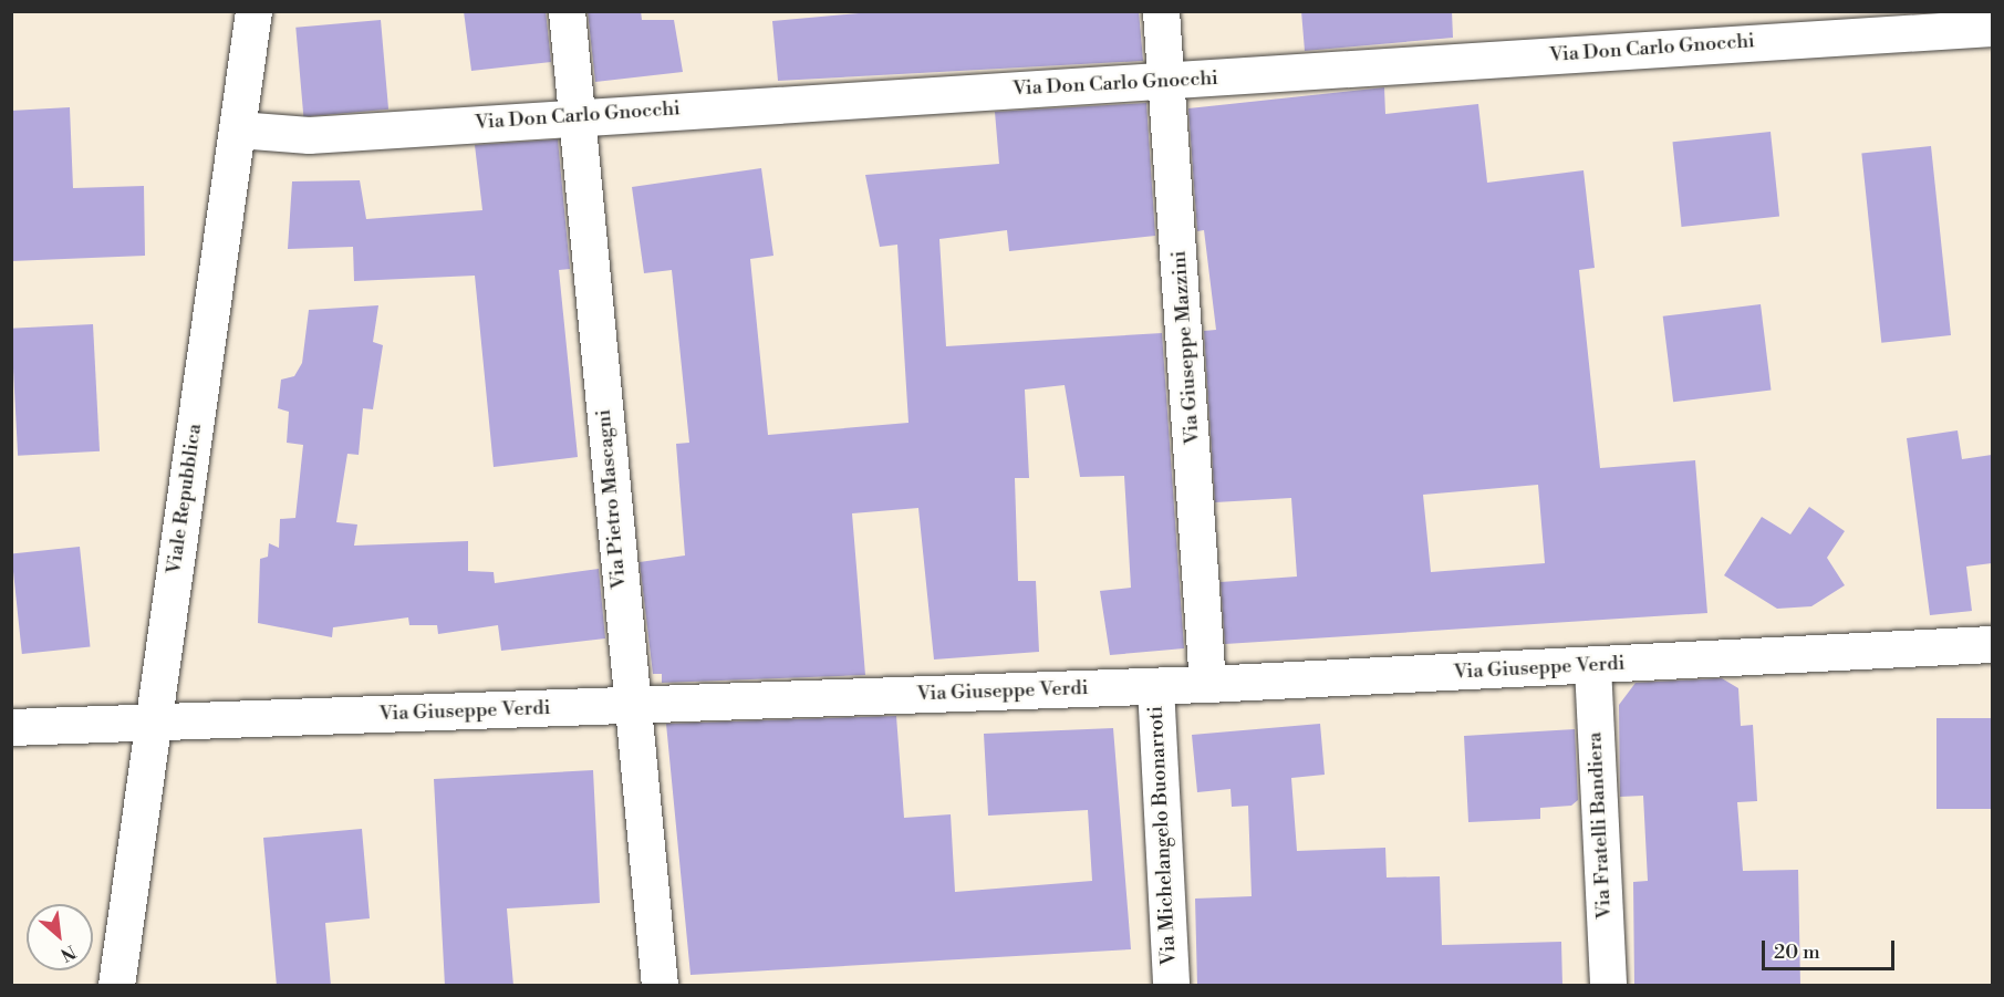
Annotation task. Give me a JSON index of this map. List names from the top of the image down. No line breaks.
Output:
{"streets":{"street":["Via Don Carlo Gnocchi","Via Giuseppe Mazzini","Viale Repubblica","Via Pietro Mascagni","Via Giuseppe Verdi","Via Fratelli Bandiera","Via Michelangelo Buonarroti"]},"crossings":[["Via Don Carlo Gnocchi","Via Giuseppe Mazzini"],["Via Don Carlo Gnocchi","Viale Repubblica"],["Via Don Carlo Gnocchi","Via Pietro Mascagni"],["Via Giuseppe Mazzini","Via Giuseppe Verdi"],["Viale Repubblica","Via Giuseppe Verdi"],["Via Pietro Mascagni","Via Giuseppe Verdi"],["Via Giuseppe Verdi","Via Fratelli Bandiera"],["Via Giuseppe Verdi","Via Michelangelo Buonarroti"]],"scale_bar":"20 m","north":"bottom right"}
